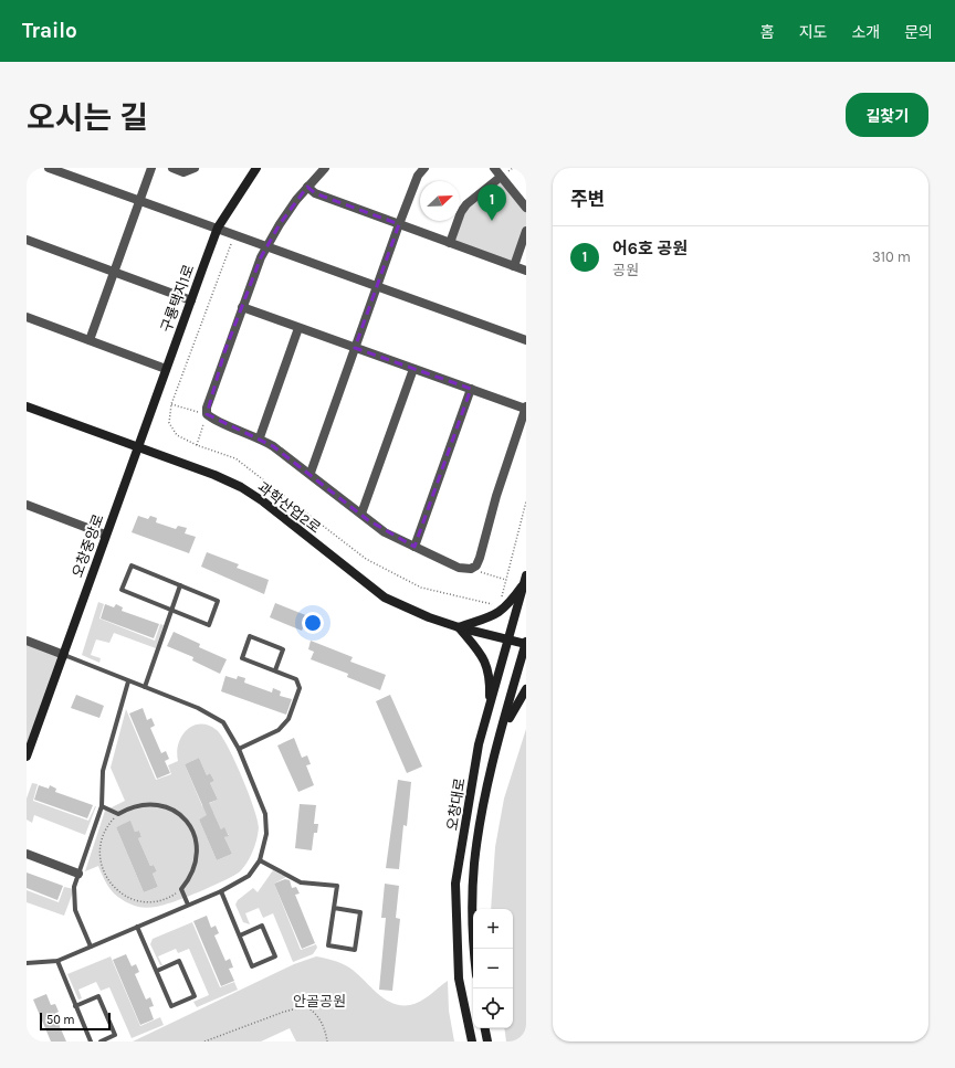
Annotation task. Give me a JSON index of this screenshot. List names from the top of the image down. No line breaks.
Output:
{"streets":{"street":["구룡택지1로","과학산업2로","오창중앙로","오창대로"]},"crossings":[["구룡택지1로","과학산업2로"],["구룡택지1로","오창중앙로"],["과학산업2로","오창중앙로"],["과학산업2로","오창대로"]],"parks":["안골공원"],"scale_bar":"50 m","north":"top right","page":{"header":"Trailo","nav":["홈","지도","소개","문의"],"title":"오시는 길","buttons":"길찾기","heading":"주변","pins":"1","list":[{"mark":"1","name":"어6호 공원","note":"공원","value":"310 m"}],"map_buttons":["+","−"],"scale":"50 m"}}
